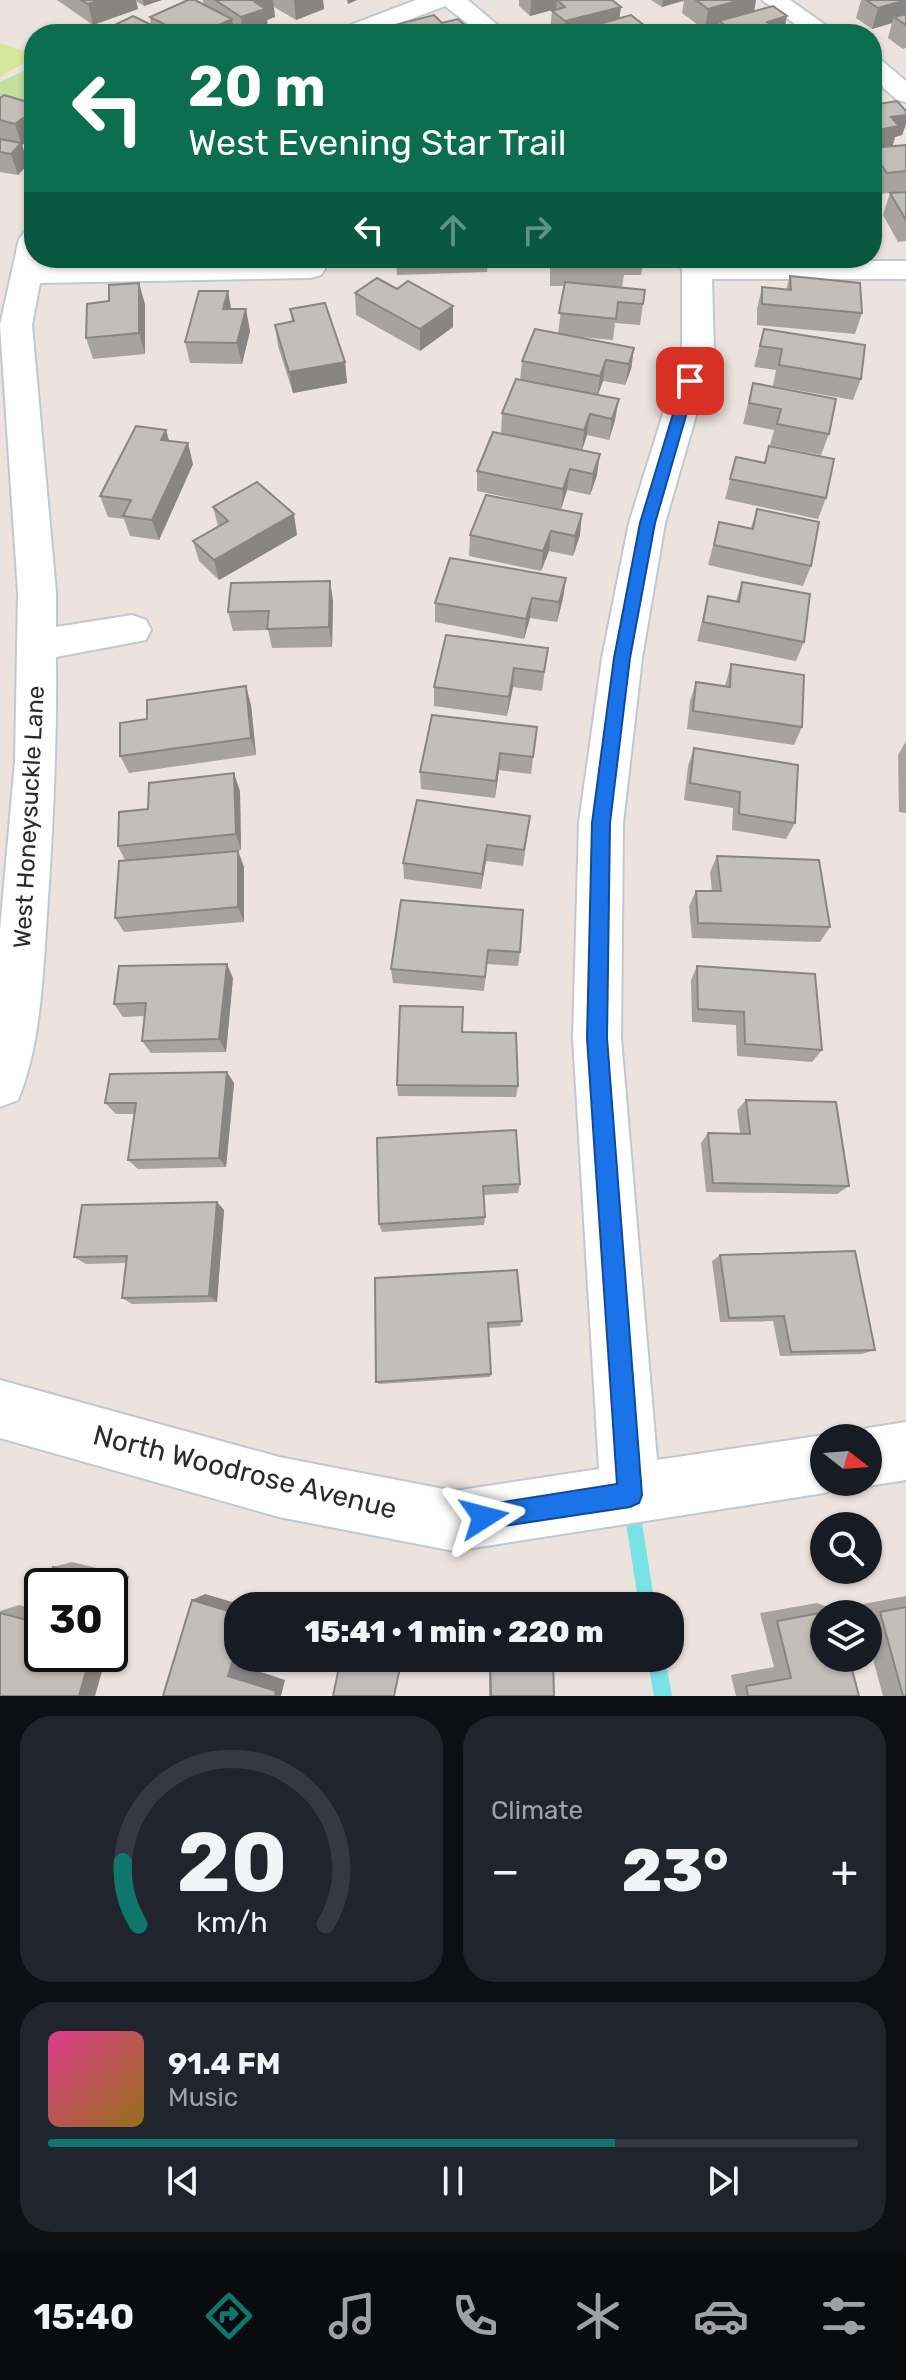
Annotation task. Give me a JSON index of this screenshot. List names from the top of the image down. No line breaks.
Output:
{"streets":{"street":["West Honeysuckle Lane","North Woodrose Avenue"]},"north":"right","page":{"turn":["20 m","West Evening Star Trail"],"limit":"30","trip":"15:41 · 1 min · 220 m","tile":"Climate","heat":["−","23°","+"],"song":["91.4 FM","Music"],"tabs":"15:40","gauge":["20","km/h"]}}
